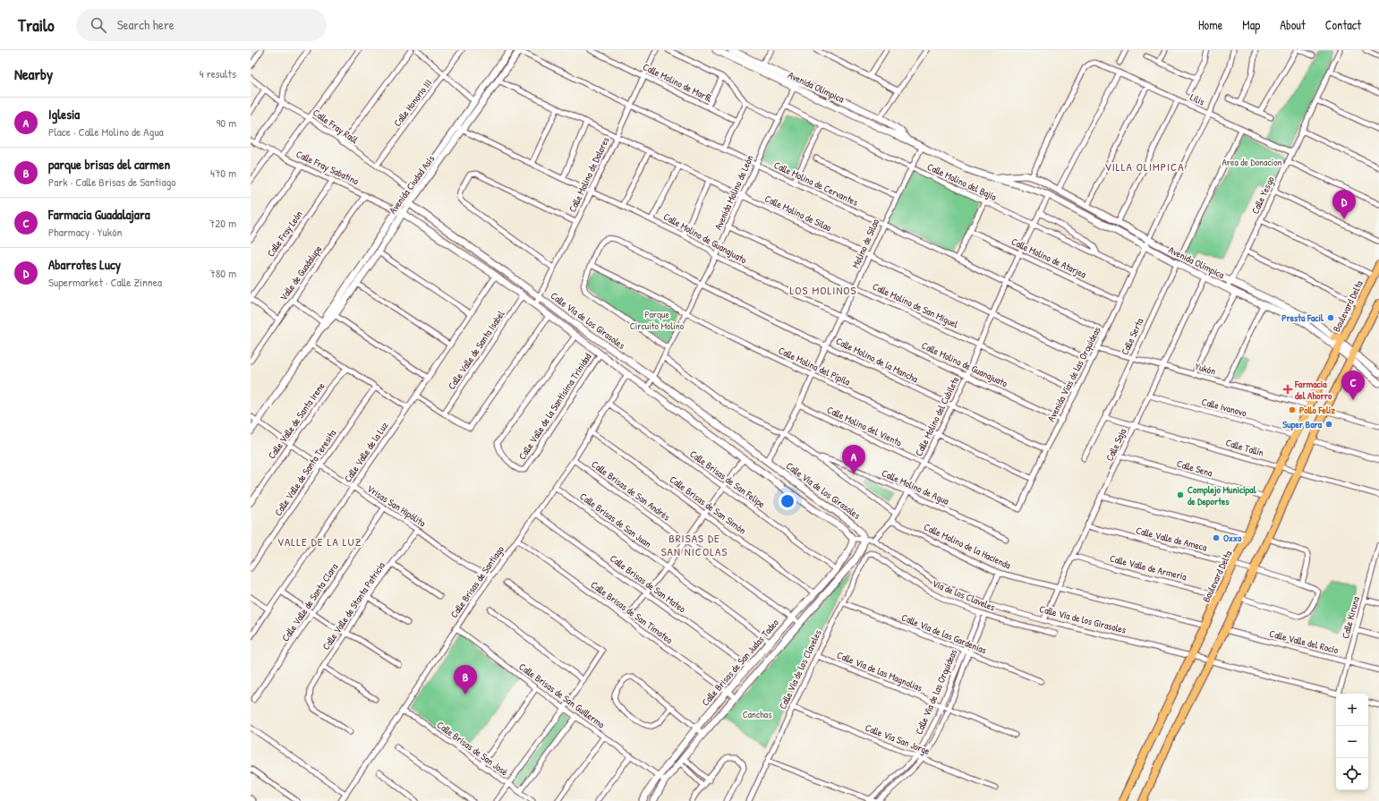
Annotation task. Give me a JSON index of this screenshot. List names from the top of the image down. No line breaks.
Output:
{"streets":{"main road":["Boulevard Delta"],"street":["Calle Molino de Marfil","Avenida Olímpica","Lilis","Calle Honorio III","Calle Fray Raúl","Calle Fray Sabatino","Calle Molino de Dolores","Calle Molino del Bajío","Calle Molino de Cervantes","Avenida Ciudad Asís","Avenida Molino de León","Calle Yesgo","Calle Molino de Silao","Calle Fray León","Calle Molino de Guanajuato","Molino de Silao","Calle Molino de Atarjea","Valle de Guadalupe","Calle Molino de San Miguel","Calle Vía de los Girasoles","Calle Serta","Calle Valle de Santa Isabel","Calle Molino de la Mancha","Calle Molino del Pípila","Yukón","Avenida Vías de las Orquídeas","Calle Valle de la Santísima Trinidad","Calle Ivanovo","Calle Molino del Cubilete","Calle Valle de Santa Irene","Calle Molino del Viento","Calle Saja","Calle Tallín","Calle Valle de la Luz","Calle Sena","Calle Valle de Santa Teresita","Calle Brisas de San Felipe","Calle Molino de Agua","Calle Brisas de San Andrés","Calle Brisas de San Simón","Vrisas San Hipólito","Calle Brisas de San Juan","Calle Valle de Ameca","Calle Molino de la Hacienda","Calle Valle de Armería","Calle Brisas de Santiago","Calle Brisas de San Mateo","Vía de los Claveles","Calle Valle de Santa Clara","Calle Valle de Stanta Patricia","Calle Brisas de San Timoteo","Calle Kiruna","Calle Vía de las Gardenias","Calle Valle del Rocío","Calle Brisas de San Judas Tadeo","Calle Vía de los Claveles","Calle Vía de las Magnolias","Calle Vía de las Orquídeas","Calle Brisas de San Guillermo","Calle Vía San Jorge","Calle Brisas de San José"]},"crossings":[["Calle Molino de Marfil","Calle Molino de Dolores"],["Avenida Olímpica","Lilis"],["Avenida Olímpica","Avenida Molino de León"],["Avenida Olímpica","Calle Yesgo"],["Avenida Olímpica","Molino de Silao"],["Avenida Olímpica","Boulevard Delta"],["Avenida Olímpica","Calle Serta"],["Avenida Olímpica","Avenida Vías de las Orquídeas"],["Avenida Olímpica","Calle Molino del Cubilete"],["Avenida Olímpica","Calle Saja"],["Lilis","Calle Yesgo"],["Lilis","Avenida Vías de las Orquídeas"],["Calle Honorio III","Calle Fray Raúl"],["Calle Fray Raúl","Avenida Ciudad Asís"],["Calle Fray Sabatino","Avenida Ciudad Asís"],["Calle Fray Sabatino","Calle Fray León"],["Calle Fray Sabatino","Valle de Guadalupe"],["Calle Fray Sabatino","Calle Vía de los Girasoles"],["Calle Molino de Dolores","Calle Molino de Cervantes"],["Calle Molino de Dolores","Calle Molino de Silao"],["Calle Molino de Dolores","Calle Molino de Guanajuato"],["Calle Molino de Dolores","Calle Vía de los Girasoles"],["Calle Molino del Bajío","Avenida Molino de León"],["Calle Molino del Bajío","Molino de Silao"],["Calle Molino del Bajío","Avenida Vías de las Orquídeas"],["Calle Molino del Bajío","Calle Molino del Cubilete"],["Calle Molino de Cervantes","Avenida Ciudad Asís"],["Calle Molino de Cervantes","Avenida Molino de León"],["Calle Molino de Cervantes","Molino de Silao"],["Calle Molino de Cervantes","Avenida Vías de las Orquídeas"],["Calle Molino de Cervantes","Calle Molino del Cubilete"],["Avenida Ciudad Asís","Calle Molino de Silao"],["Avenida Ciudad Asís","Calle Molino de Guanajuato"],["Avenida Ciudad Asís","Calle Vía de los Girasoles"],["Avenida Ciudad Asís","Vrisas San Hipólito"],["Avenida Molino de León","Calle Molino de Silao"],["Avenida Molino de León","Calle Molino de Guanajuato"],["Avenida Molino de León","Calle Molino de San Miguel"],["Avenida Molino de León","Calle Vía de los Girasoles"],["Avenida Molino de León","Calle Molino de la Mancha"],["Avenida Molino de León","Calle Molino del Pípila"],["Avenida Molino de León","Calle Molino de Agua"],["Calle Molino de Silao","Molino de Silao"],["Calle Molino de Silao","Avenida Vías de las Orquídeas"],["Calle Molino de Silao","Calle Molino del Cubilete"],["Calle Molino de Guanajuato","Molino de Silao"],["Calle Molino de Guanajuato","Avenida Vías de las Orquídeas"],["Calle Molino de Guanajuato","Calle Molino del Cubilete"],["Molino de Silao","Calle Molino de San Miguel"],["Molino de Silao","Calle Vía de los Girasoles"],["Molino de Silao","Calle Molino de la Mancha"],["Molino de Silao","Calle Molino del Pípila"],["Molino de Silao","Calle Molino del Viento"],["Molino de Silao","Calle Molino de Agua"],["Calle Molino de Atarjea","Avenida Vías de las Orquídeas"],["Calle Molino de Atarjea","Calle Molino del Cubilete"],["Calle Molino de San Miguel","Avenida Vías de las Orquídeas"],["Calle Molino de San Miguel","Calle Molino del Cubilete"],["Boulevard Delta","Calle Vía de los Girasoles"],["Boulevard Delta","Yukón"],["Boulevard Delta","Calle Ivanovo"],["Boulevard Delta","Calle Tallín"],["Boulevard Delta","Calle Sena"],["Boulevard Delta","Calle Valle de Ameca"],["Boulevard Delta","Calle Valle de Armería"],["Calle Vía de los Girasoles","Calle Valle de Santa Isabel"],["Calle Vía de los Girasoles","Calle Valle de la Santísima Trinidad"],["Calle Vía de los Girasoles","Calle Molino del Cubilete"],["Calle Vía de los Girasoles","Calle Saja"],["Calle Vía de los Girasoles","Calle Valle de la Luz"],["Calle Vía de los Girasoles","Calle Brisas de Santiago"],["Calle Vía de los Girasoles","Calle Brisas de San Judas Tadeo"],["Calle Serta","Yukón"],["Calle Serta","Calle Tallín"],["Calle Molino de la Mancha","Calle Molino del Pípila"],["Calle Molino de la Mancha","Avenida Vías de las Orquídeas"],["Calle Molino de la Mancha","Calle Molino del Cubilete"],["Calle Molino del Pípila","Avenida Vías de las Orquídeas"],["Calle Molino del Pípila","Calle Molino del Cubilete"],["Yukón","Avenida Vías de las Orquídeas"],["Yukón","Calle Saja"],["Avenida Vías de las Orquídeas","Calle Molino del Viento"],["Calle Ivanovo","Calle Saja"],["Calle Molino del Cubilete","Calle Molino del Viento"],["Calle Molino del Cubilete","Calle Molino de Agua"],["Calle Molino del Cubilete","Calle Molino de la Hacienda"],["Calle Valle de Santa Irene","Vrisas San Hipólito"],["Calle Saja","Calle Tallín"],["Calle Saja","Calle Sena"],["Calle Saja","Calle Valle de Ameca"],["Calle Saja","Calle Molino de la Hacienda"],["Calle Saja","Calle Valle de Armería"],["Calle Valle de la Luz","Vrisas San Hipólito"],["Calle Valle de Santa Teresita","Vrisas San Hipólito"],["Calle Brisas de San Felipe","Calle Brisas de Santiago"],["Calle Brisas de San Felipe","Calle Brisas de San Judas Tadeo"],["Calle Brisas de San Andrés","Calle Brisas de Santiago"],["Calle Brisas de San Andrés","Calle Brisas de San Judas Tadeo"],["Calle Brisas de San Simón","Calle Brisas de Santiago"],["Calle Brisas de San Simón","Calle Brisas de San Judas Tadeo"],["Vrisas San Hipólito","Calle Brisas de Santiago"],["Vrisas San Hipólito","Calle Valle de Santa Clara"],["Vrisas San Hipólito","Calle Valle de Stanta Patricia"],["Calle Brisas de San Juan","Calle Brisas de Santiago"],["Calle Brisas de San Juan","Calle Brisas de San Judas Tadeo"],["Calle Brisas de Santiago","Calle Brisas de San Mateo"],["Calle Brisas de Santiago","Calle Brisas de San Timoteo"],["Calle Brisas de Santiago","Calle Brisas de San Guillermo"],["Calle Brisas de Santiago","Calle Brisas de San José"],["Calle Brisas de San Mateo","Calle Brisas de San Judas Tadeo"],["Vía de los Claveles","Calle Vía de los Claveles"],["Vía de los Claveles","Calle Vía de las Orquídeas"],["Calle Brisas de San Timoteo","Calle Brisas de San Judas Tadeo"],["Calle Kiruna","Calle Valle del Rocío"],["Calle Vía de las Gardenias","Calle Vía de los Claveles"],["Calle Vía de las Gardenias","Calle Vía de las Orquídeas"],["Calle Brisas de San Judas Tadeo","Calle Brisas de San Guillermo"],["Calle Vía de los Claveles","Calle Vía de las Magnolias"],["Calle Vía de los Claveles","Calle Vía San Jorge"],["Calle Vía de las Magnolias","Calle Vía de las Orquídeas"],["Calle Vía de las Orquídeas","Calle Vía San Jorge"]],"districts":["VILLA OLIMPICA","LOS MOLINOS","BRISAS DE SAN NICOLAS","VALLE DE LA LUZ"],"parks":["Area de Donacion","Parque Circuito Molino","Canchas"],"places":{"other":["Presta Facil","Pollo Feliz","Super Bara","Complejo Municipal de Deportes","Oxxo"],"health":["Farmacia del Ahorro"]},"page":{"header":"Trailo","search":"Search here","nav":["Home","Map","About","Contact"],"heading":["Nearby","4 results"],"list":[{"mark":"A","name":"Iglesia","note":"Place · Calle Molino de Agua","value":"90 m"},{"mark":"B","name":"parque brisas del carmen","note":"Park · Calle Brisas de Santiago","value":"470 m"},{"mark":"C","name":"Farmacia Guadalajara","note":"Pharmacy · Yukón","value":"720 m"},{"mark":"D","name":"Abarrotes Lucy","note":"Supermarket · Calle Zinnea","value":"780 m"}],"pins":["D","C","A","B"],"map_buttons":["+","−"]}}
